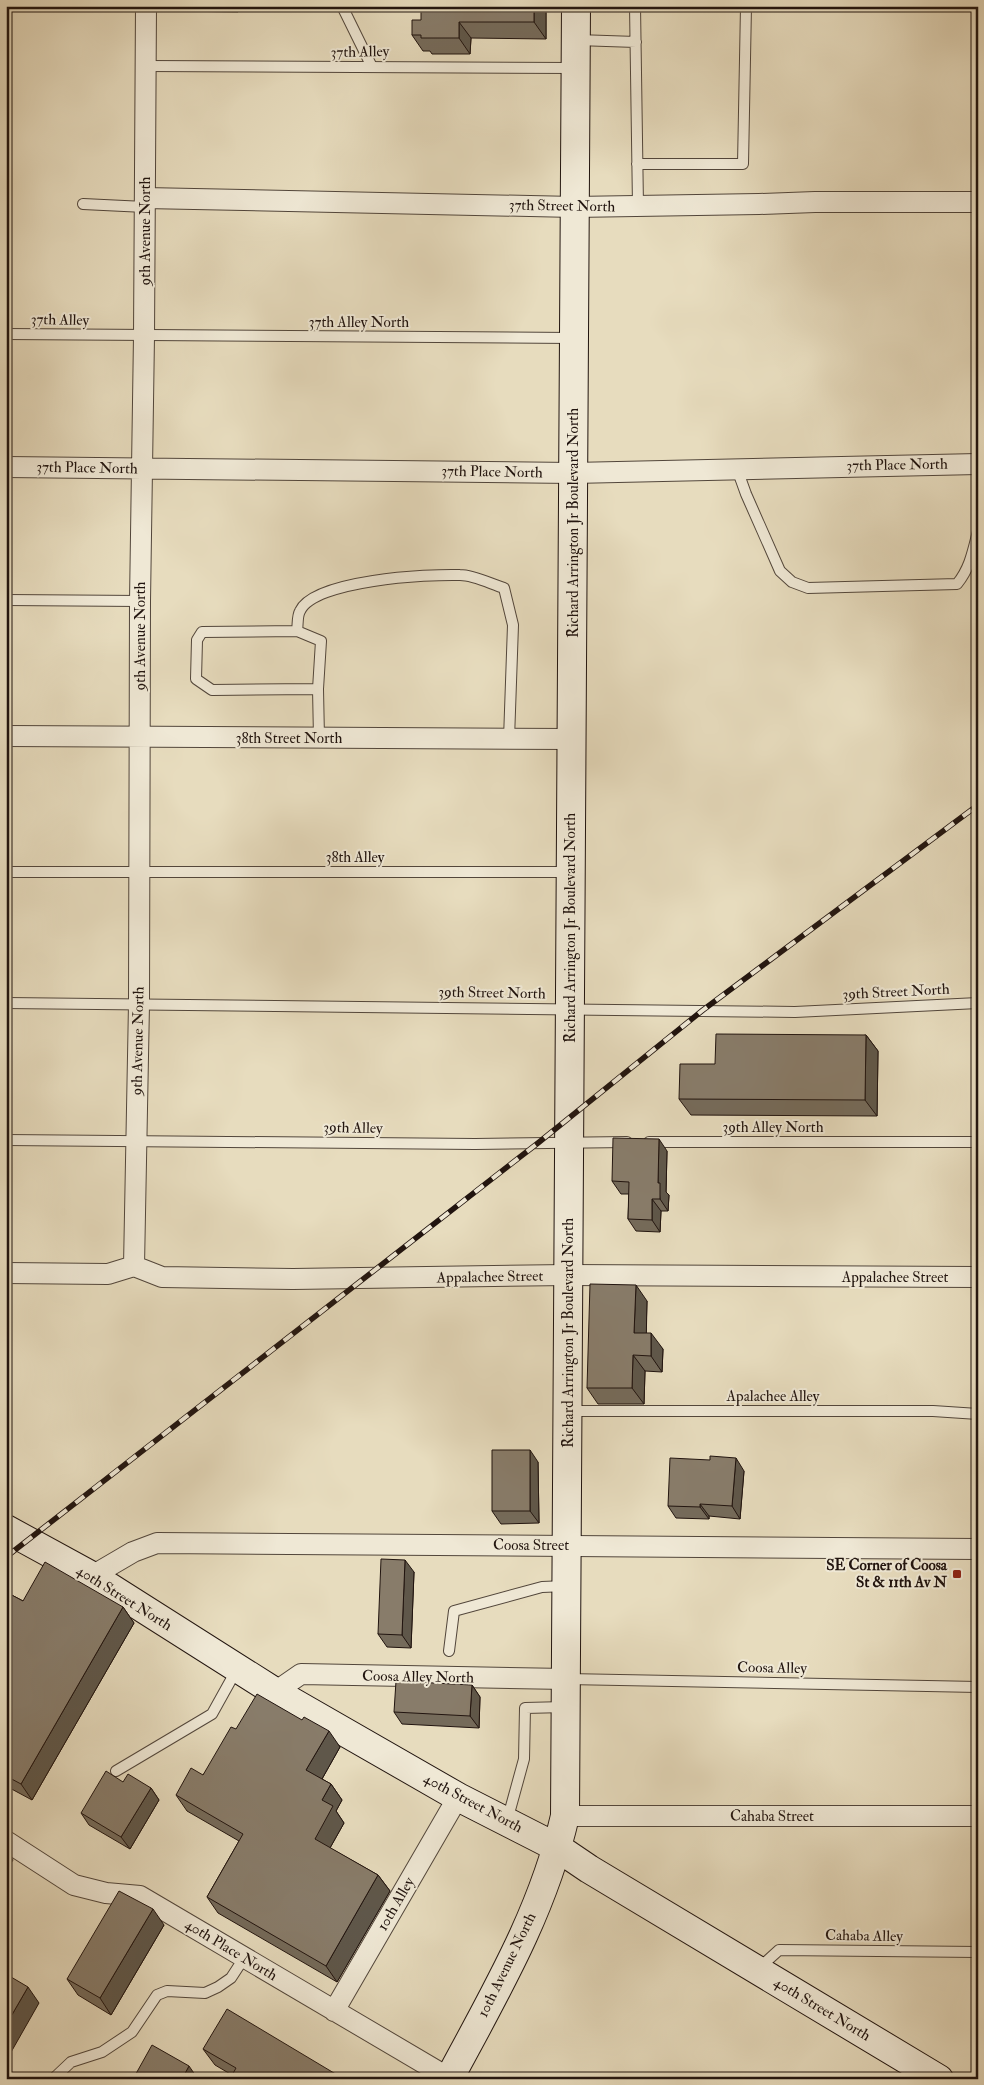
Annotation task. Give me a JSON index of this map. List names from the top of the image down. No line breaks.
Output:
{"streets":{"street":["37th Street North","9th Avenue North","37th Place North","Richard Arrington Jr Boulevard North","38th Street North","Appalachee Street","Coosa Street","40th Street North","Coosa Alley North","Cahaba Street","10th Alley","40th Place North","10th Avenue North"],"lane":["37th Alley","37th Alley North","38th Alley","39th Street North","39th Alley North","39th Alley","Apalachee Alley","Coosa Alley","Cahaba Alley"]},"crossings":[["37th Alley","9th Avenue North"],["37th Alley","37th Alley North"],["37th Alley","Richard Arrington Jr Boulevard North"],["37th Street North","9th Avenue North"],["37th Street North","Richard Arrington Jr Boulevard North"],["9th Avenue North","37th Alley North"],["9th Avenue North","37th Place North"],["9th Avenue North","38th Street North"],["9th Avenue North","38th Alley"],["9th Avenue North","39th Street North"],["9th Avenue North","39th Alley"],["9th Avenue North","Appalachee Street"],["37th Alley North","Richard Arrington Jr Boulevard North"],["37th Place North","Richard Arrington Jr Boulevard North"],["Richard Arrington Jr Boulevard North","38th Street North"],["Richard Arrington Jr Boulevard North","38th Alley"],["Richard Arrington Jr Boulevard North","39th Street North"],["Richard Arrington Jr Boulevard North","39th Alley North"],["Richard Arrington Jr Boulevard North","39th Alley"],["Richard Arrington Jr Boulevard North","Appalachee Street"],["Richard Arrington Jr Boulevard North","Apalachee Alley"],["Richard Arrington Jr Boulevard North","Coosa Street"],["Richard Arrington Jr Boulevard North","40th Street North"],["Richard Arrington Jr Boulevard North","Coosa Alley"],["Richard Arrington Jr Boulevard North","Coosa Alley North"],["Richard Arrington Jr Boulevard North","Cahaba Street"],["Richard Arrington Jr Boulevard North","10th Avenue North"],["39th Alley North","39th Alley"],["Coosa Street","40th Street North"],["40th Street North","Coosa Alley North"],["40th Street North","10th Alley"],["40th Street North","Cahaba Alley"],["40th Street North","10th Avenue North"],["Coosa Alley","Coosa Alley North"],["10th Alley","40th Place North"],["40th Place North","10th Avenue North"]],"places":{"transit":["SE Corner of Coosa St & 11th Av N"]}}
